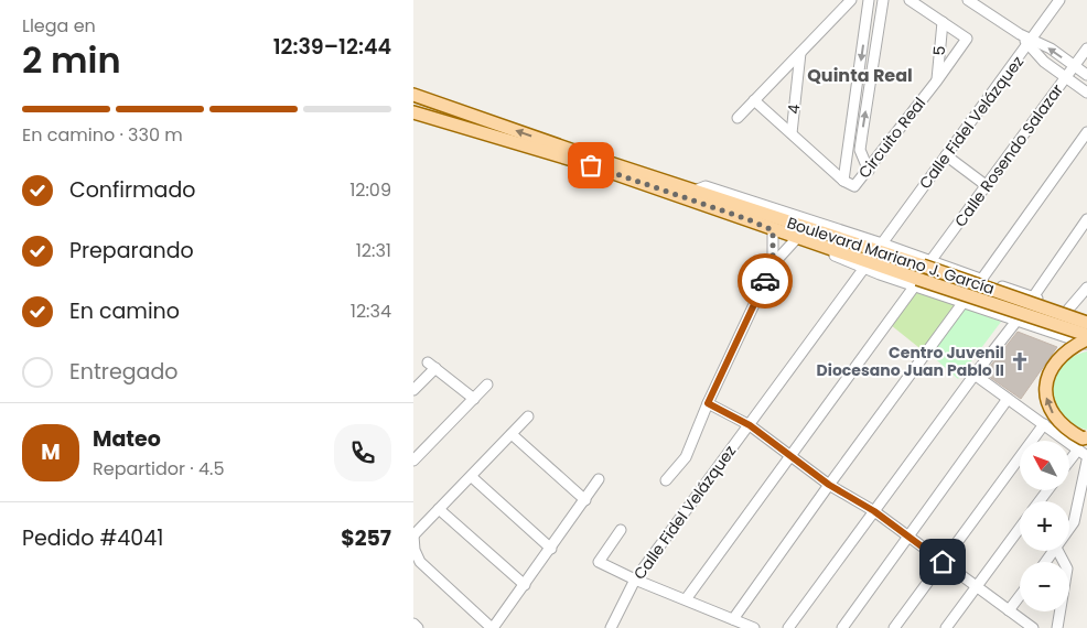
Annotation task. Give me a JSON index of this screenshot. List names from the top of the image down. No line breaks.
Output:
{"streets":{"main road":["Boulevard Mariano J. García"],"street":["5","4","Calle Fidel Velázquez","Circuito Real","Calle Rosendo Salazar"]},"crossings":[["5","Circuito Real"],["4","Circuito Real"],["Calle Rosendo Salazar","Boulevard Mariano J. García"]],"districts":["Quinta Real"],"places":{"church":["Centro Juvenil Diocesano Juan Pablo II"]},"north":"top left","page":{"heading":["2 min","Llega en","12:39–12:44"],"panel":["Mateo","Repartidor · 4.5","Pedido #4041","$257"],"bar":"En camino · 330 m","list":[["Confirmado","12:09"],["Preparando","12:31"],["En camino","12:34"],"Entregado"],"round":"M","map_buttons":["+","−"]}}
